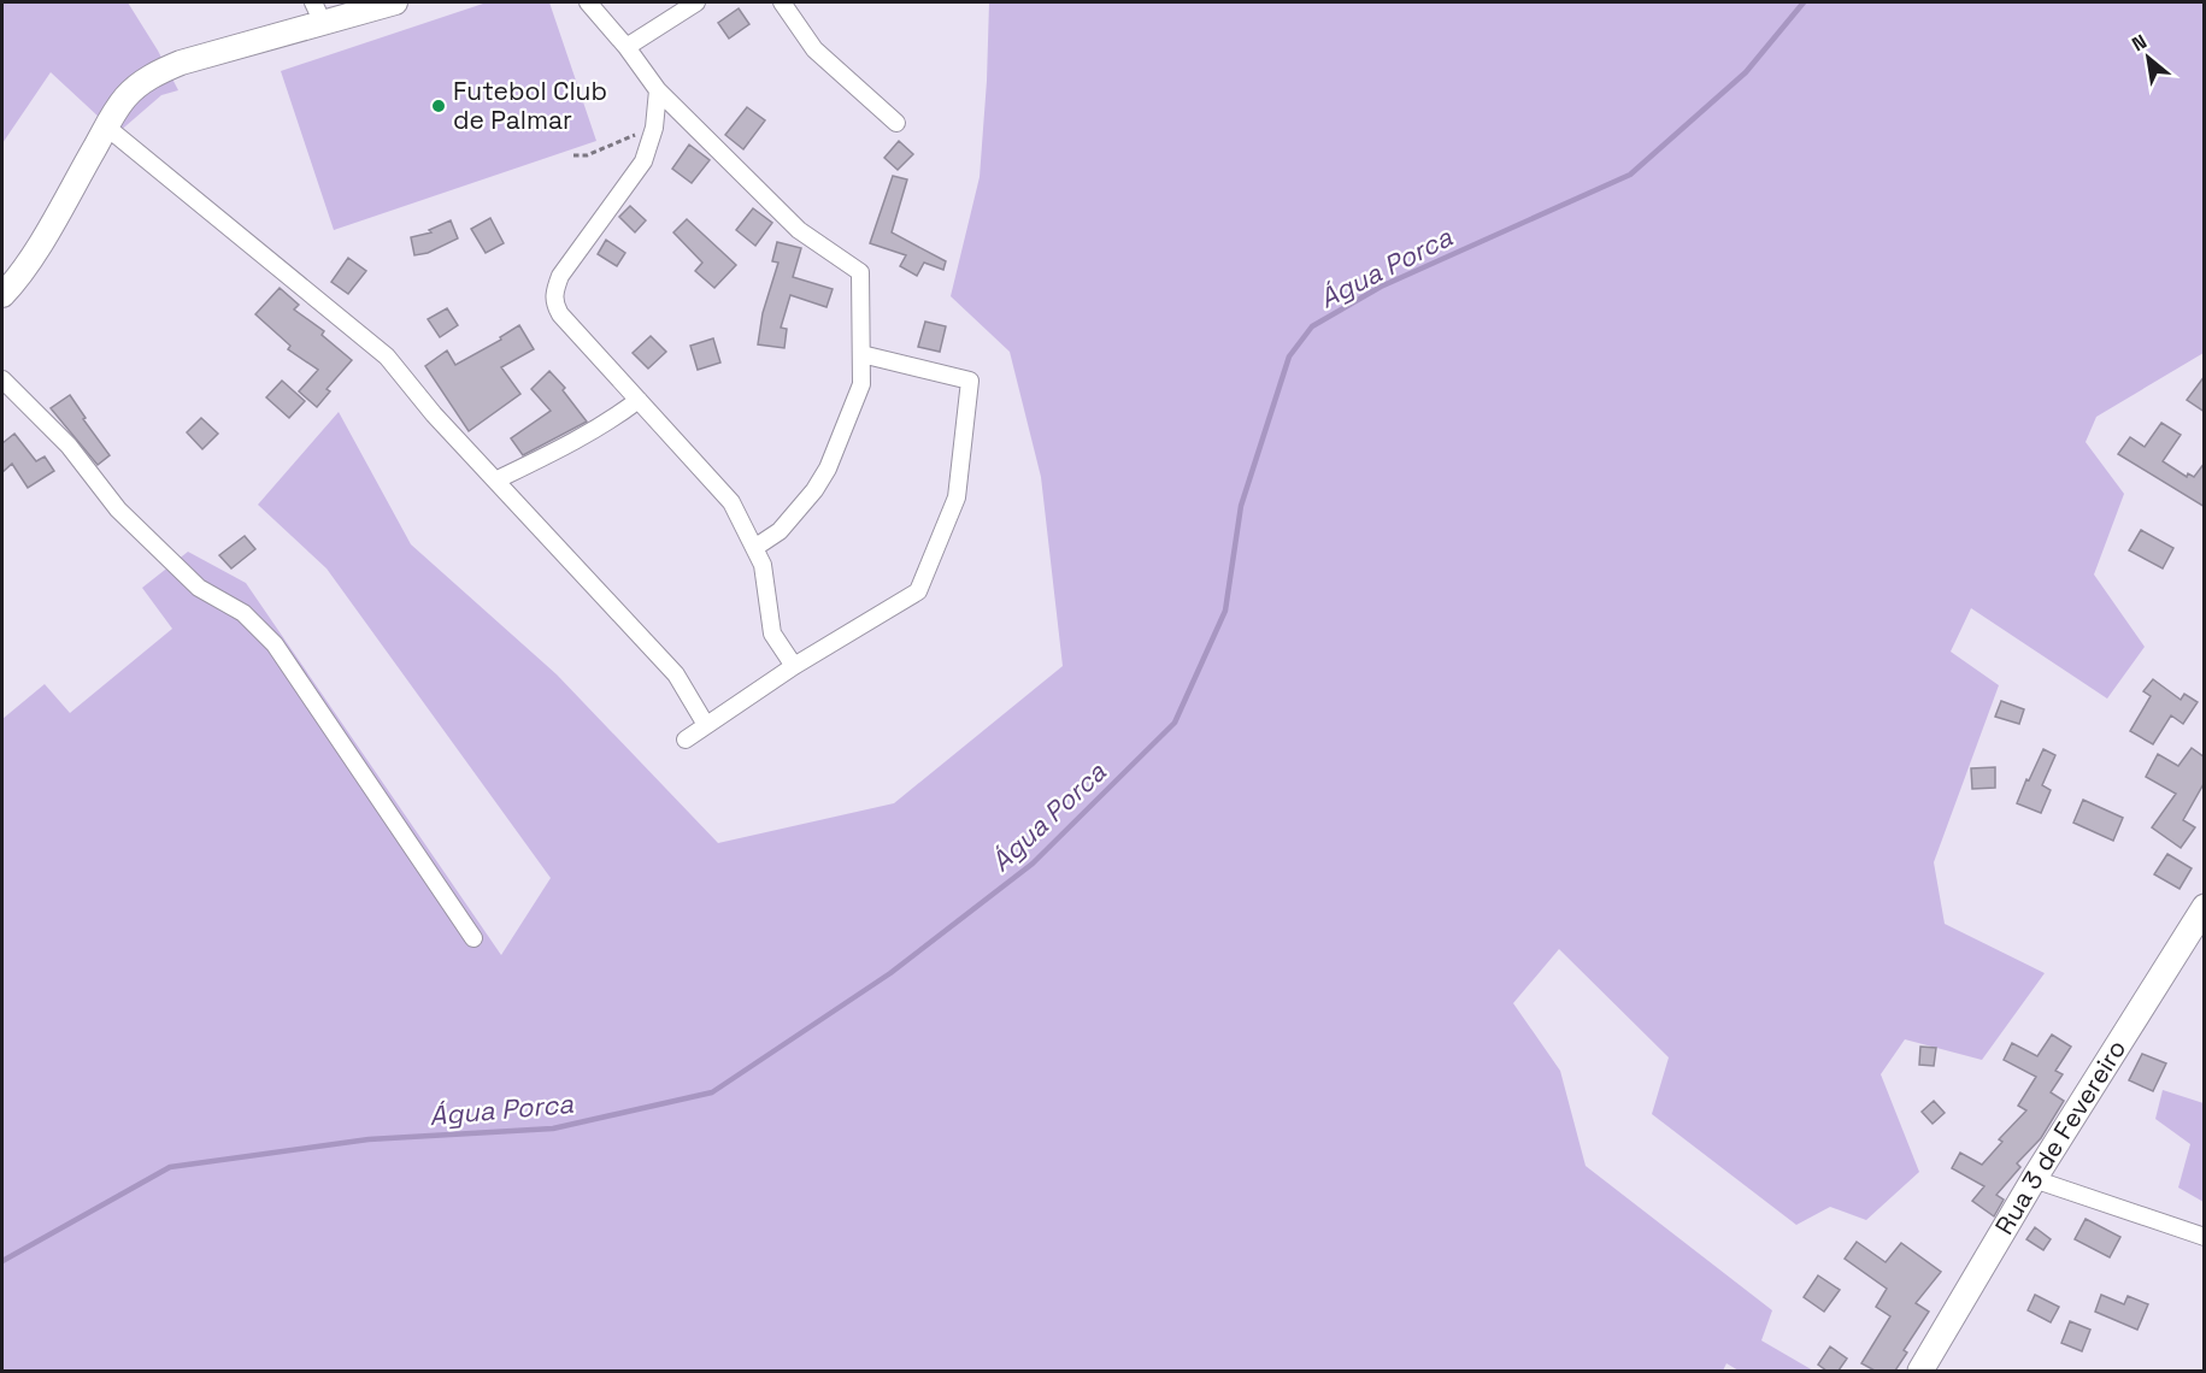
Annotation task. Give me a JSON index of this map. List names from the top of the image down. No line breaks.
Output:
{"streets":{"main road":["Rua 3 de Fevereiro"]},"water":["Água Porca"],"places":["Futebol Club de Palmar"],"north":"top left"}
